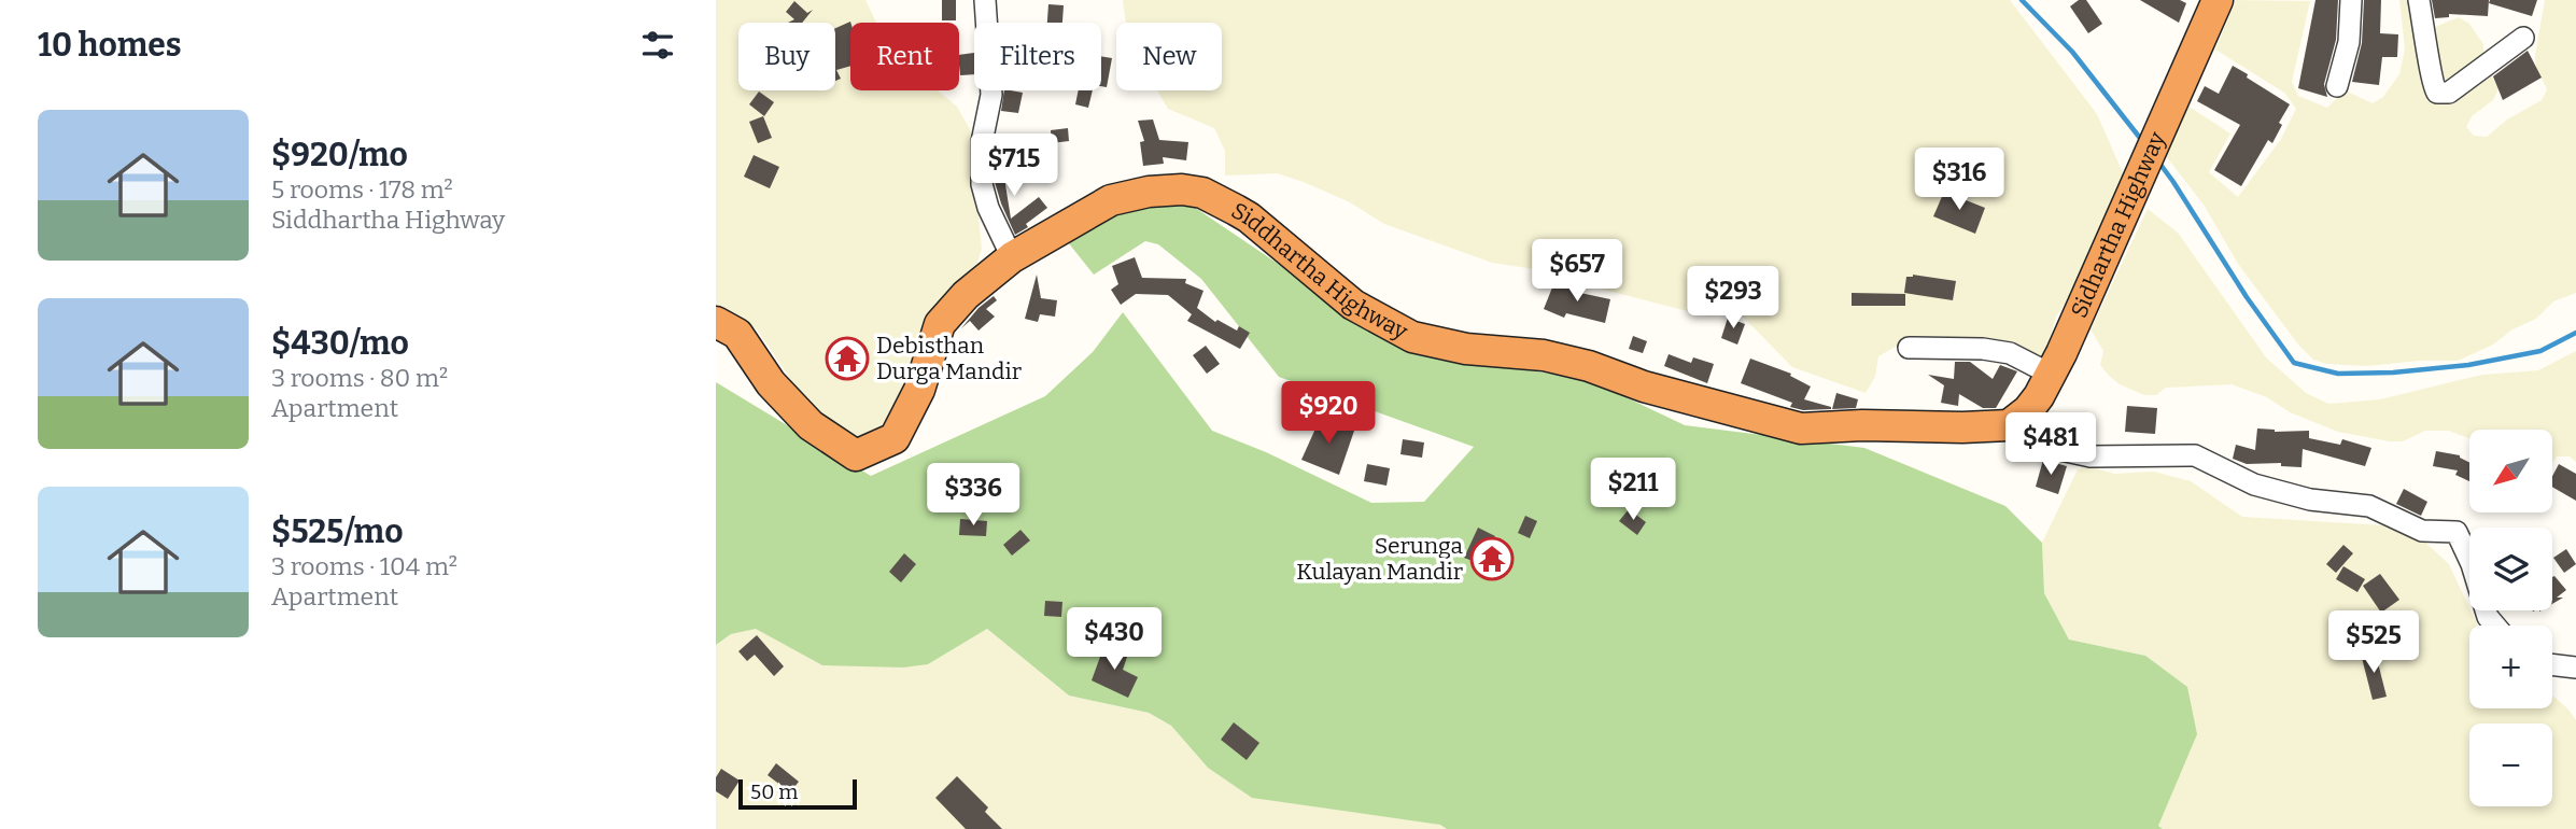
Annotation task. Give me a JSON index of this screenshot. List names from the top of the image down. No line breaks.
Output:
{"streets":{"highway":["Sidhartha Highway","Siddhartha Highway"]},"places":{"temple":["Debisthan Durga Mandir","Serunga Kulayan Mandir"]},"scale_bar":"50 m","north":"bottom left","page":{"heading":"10 homes","chip":["Buy","Rent","Filters","New"],"list":[{"name":"$920/mo","note":"5 rooms · 178 m² · Siddhartha Highway"},{"name":"$430/mo","note":"3 rooms · 80 m² · Apartment"},{"name":"$525/mo","note":"3 rooms · 104 m² · Apartment"}],"price":["$715","$316","$657","$293","$920","$481","$211","$336","$430","$525"],"map_buttons":["+","−"],"scale":"50 m"}}
